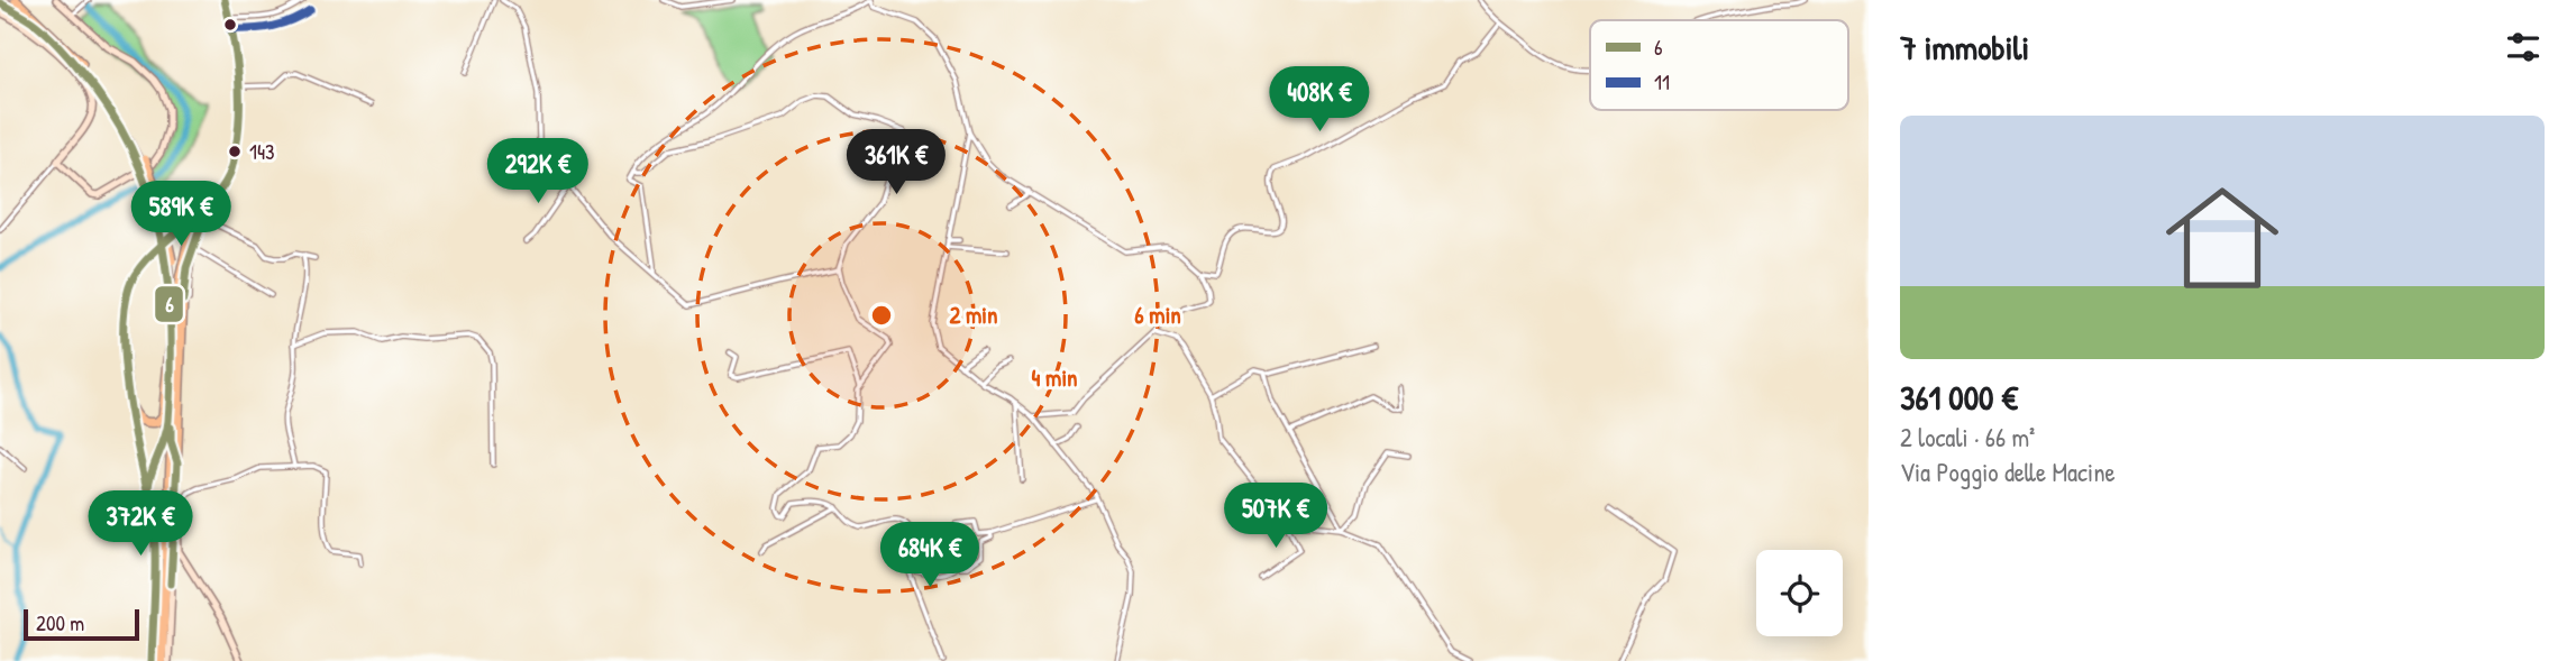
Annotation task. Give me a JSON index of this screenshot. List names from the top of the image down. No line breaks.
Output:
{"places":["143"],"lines":["transit line 6","transit line 11"],"legend":["6","11"],"scale_bar":"200 m","page":{"heading":"7 immobili","price":["408K €","361K €","292K €","589K €","507K €","372K €","684K €"],"list":[{"name":"361 000 €","note":"2 locali · 66 m² · Via Poggio delle Macine"}],"scale":"200 m"},"rings":["2 min","6 min","4 min"]}
